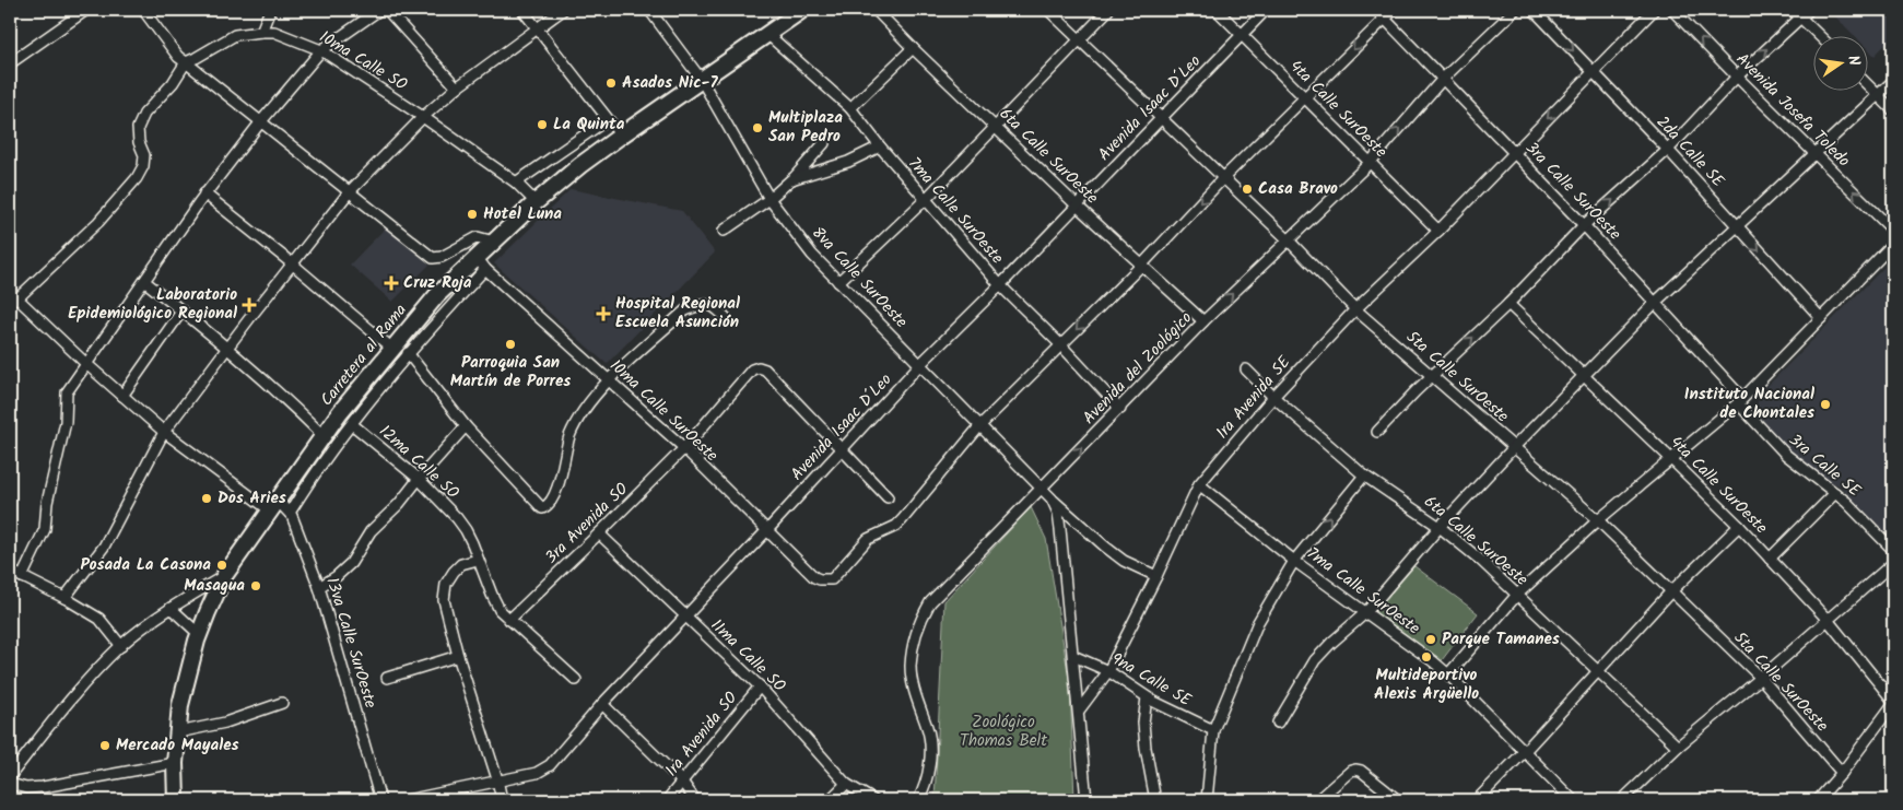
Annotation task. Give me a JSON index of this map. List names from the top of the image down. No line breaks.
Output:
{"streets":{"highway":["Carretera al Rama"],"street":["10ma Calle SO","Avenida Isaac D´Leo","4ta Calle SurOeste","Avenida Josefa Toledo","2da Calle SE","6ta Calle SurOeste","3ra Calle SurOeste","7ma Calle SurOeste","8va Calle SurOeste","Avenida del Zoológico","5ta Calle SurOeste","1ra Avenida SE","10ma Calle SurOeste","12ma Calle SO","3ra Calle SE","3ra Avenida SO","13va Calle SurOeste","11ma Calle SO","9na Calle SE","1ra Avenida SO"]},"crossings":[["10ma Calle SO","Carretera al Rama"],["10ma Calle SO","13va Calle SurOeste"],["Avenida Isaac D´Leo","4ta Calle SurOeste"],["Avenida Isaac D´Leo","6ta Calle SurOeste"],["Avenida Isaac D´Leo","7ma Calle SurOeste"],["Avenida Isaac D´Leo","8va Calle SurOeste"],["Avenida Isaac D´Leo","5ta Calle SurOeste"],["Avenida Isaac D´Leo","10ma Calle SurOeste"],["Avenida Isaac D´Leo","3ra Avenida SO"],["Avenida Isaac D´Leo","11ma Calle SO"],["4ta Calle SurOeste","Avenida del Zoológico"],["4ta Calle SurOeste","1ra Avenida SE"],["2da Calle SE","1ra Avenida SE"],["6ta Calle SurOeste","Avenida del Zoológico"],["6ta Calle SurOeste","1ra Avenida SE"],["3ra Calle SurOeste","Avenida del Zoológico"],["3ra Calle SurOeste","1ra Avenida SE"],["3ra Calle SurOeste","3ra Calle SE"],["7ma Calle SurOeste","Carretera al Rama"],["7ma Calle SurOeste","Avenida del Zoológico"],["7ma Calle SurOeste","1ra Avenida SE"],["8va Calle SurOeste","Carretera al Rama"],["8va Calle SurOeste","Avenida del Zoológico"],["8va Calle SurOeste","1ra Avenida SE"],["8va Calle SurOeste","10ma Calle SurOeste"],["Carretera al Rama","10ma Calle SurOeste"],["Carretera al Rama","13va Calle SurOeste"],["Avenida del Zoológico","5ta Calle SurOeste"],["5ta Calle SurOeste","1ra Avenida SE"],["1ra Avenida SE","9na Calle SE"],["10ma Calle SurOeste","3ra Avenida SO"],["12ma Calle SO","3ra Avenida SO"],["3ra Avenida SO","11ma Calle SO"],["11ma Calle SO","1ra Avenida SO"]],"one_way":["Avenida Josefa Toledo","2da Calle SE"],"parks":["Zoológico Thomas Belt"],"places":{"other":["Asados Nic-7","La Quinta","Multiplaza San Pedro","Casa Bravo","Hotel Luna","Parroquia San Martín de Porres","Instituto Nacional de Chontales","Dos Aries","Posada La Casona","Masagua","Parque Tamanes","Multideportivo Alexis Argüello","Mercado Mayales"],"health":["Cruz Roja","Laboratorio Epidemiológico Regional","Hospital Regional Escuela Asunción"]},"north":"right"}
